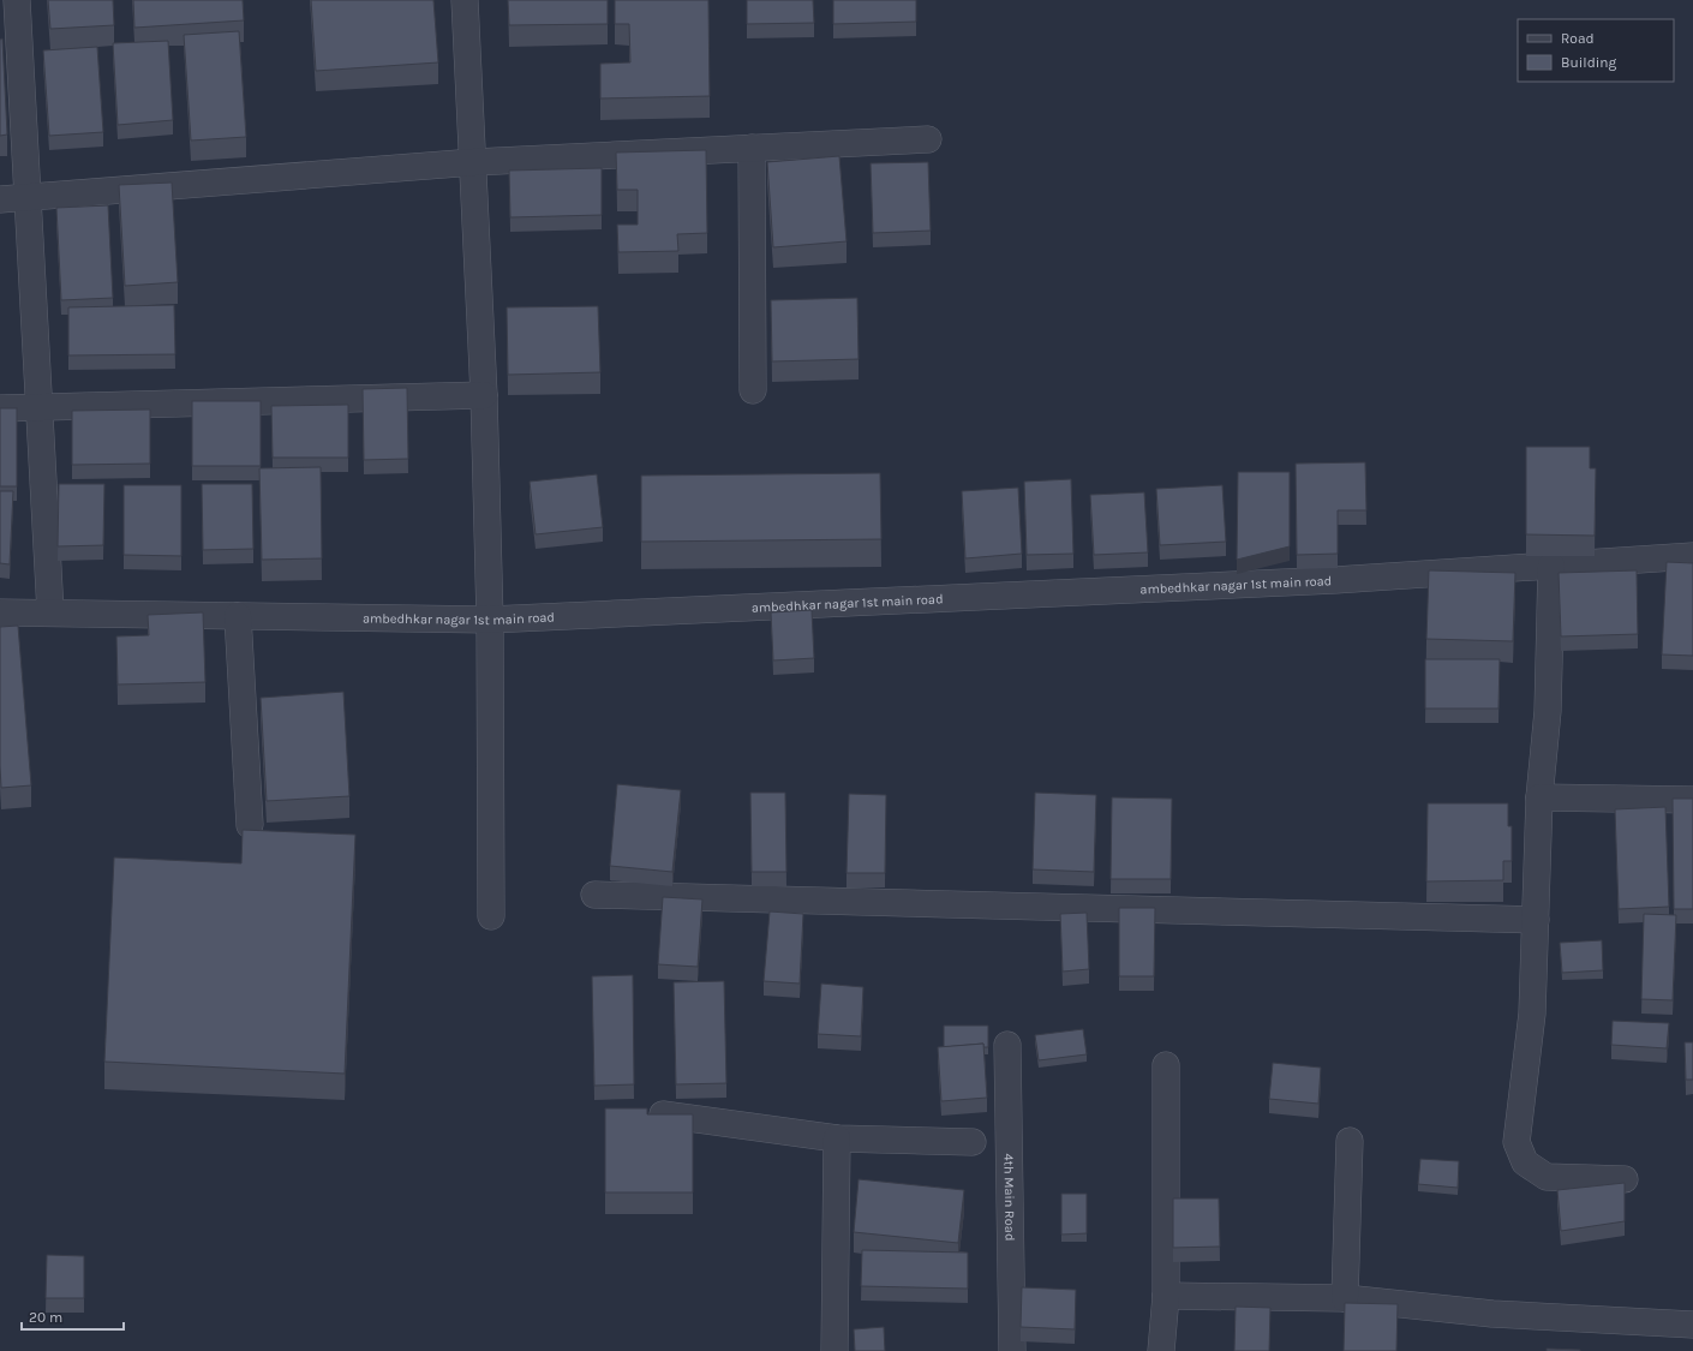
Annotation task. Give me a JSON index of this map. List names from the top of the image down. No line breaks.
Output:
{"streets":{"street":["ambedhkar nagar 1st main road","4th Main Road"]},"legend":["Road","Building"],"scale_bar":"20 m"}
